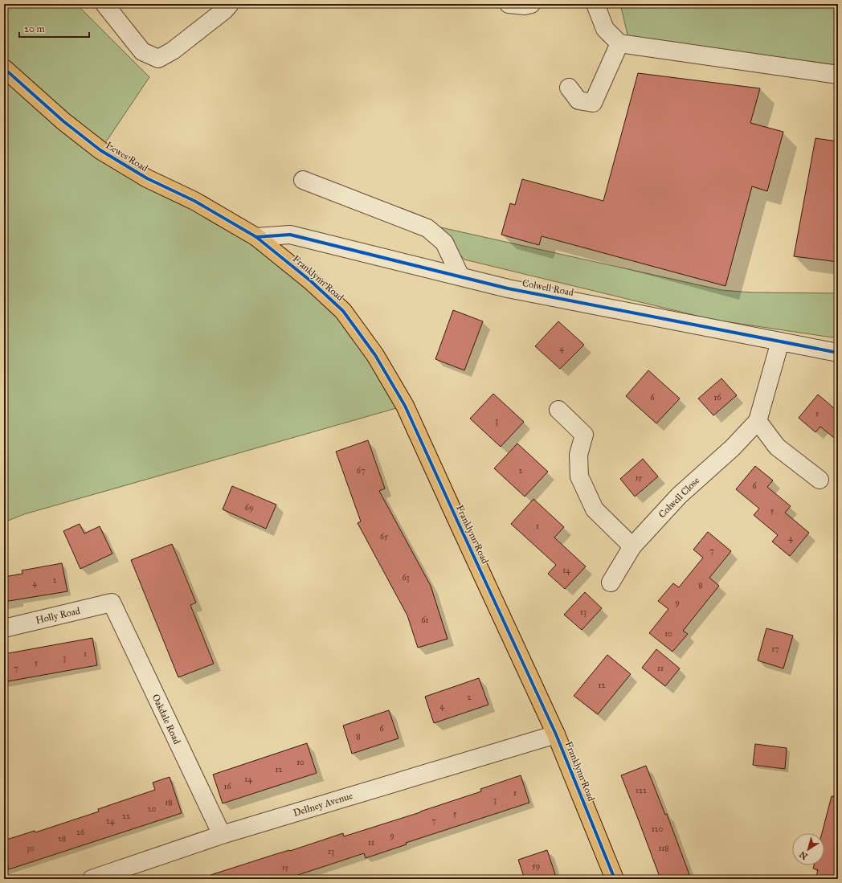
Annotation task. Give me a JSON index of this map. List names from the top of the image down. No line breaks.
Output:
{"streets":{"main road":["Lewes Road","Franklynn Road"],"street":["Colwell Road","Colwell Close","Holly Road","Oakdale Road","Dellney Avenue"]},"crossings":[["Lewes Road","Franklynn Road"],["Lewes Road","Colwell Road"],["Franklynn Road","Colwell Road"],["Franklynn Road","Dellney Avenue"],["Colwell Road","Colwell Close"],["Holly Road","Oakdale Road"],["Oakdale Road","Dellney Avenue"]],"house_numbers":["4","6","16","1","3","67","2","15","6","69","5","1","65","4","7","14","63","2","4","8","9","13","61","10","17","1","3","5","7","11","12","2","4","6","8","10","12","14","16","122","1","3","18","20","5","22","24","7","120","26","9","28","11","30","118","13","59","15"],"scale_bar":"20 m","north":"bottom left"}
